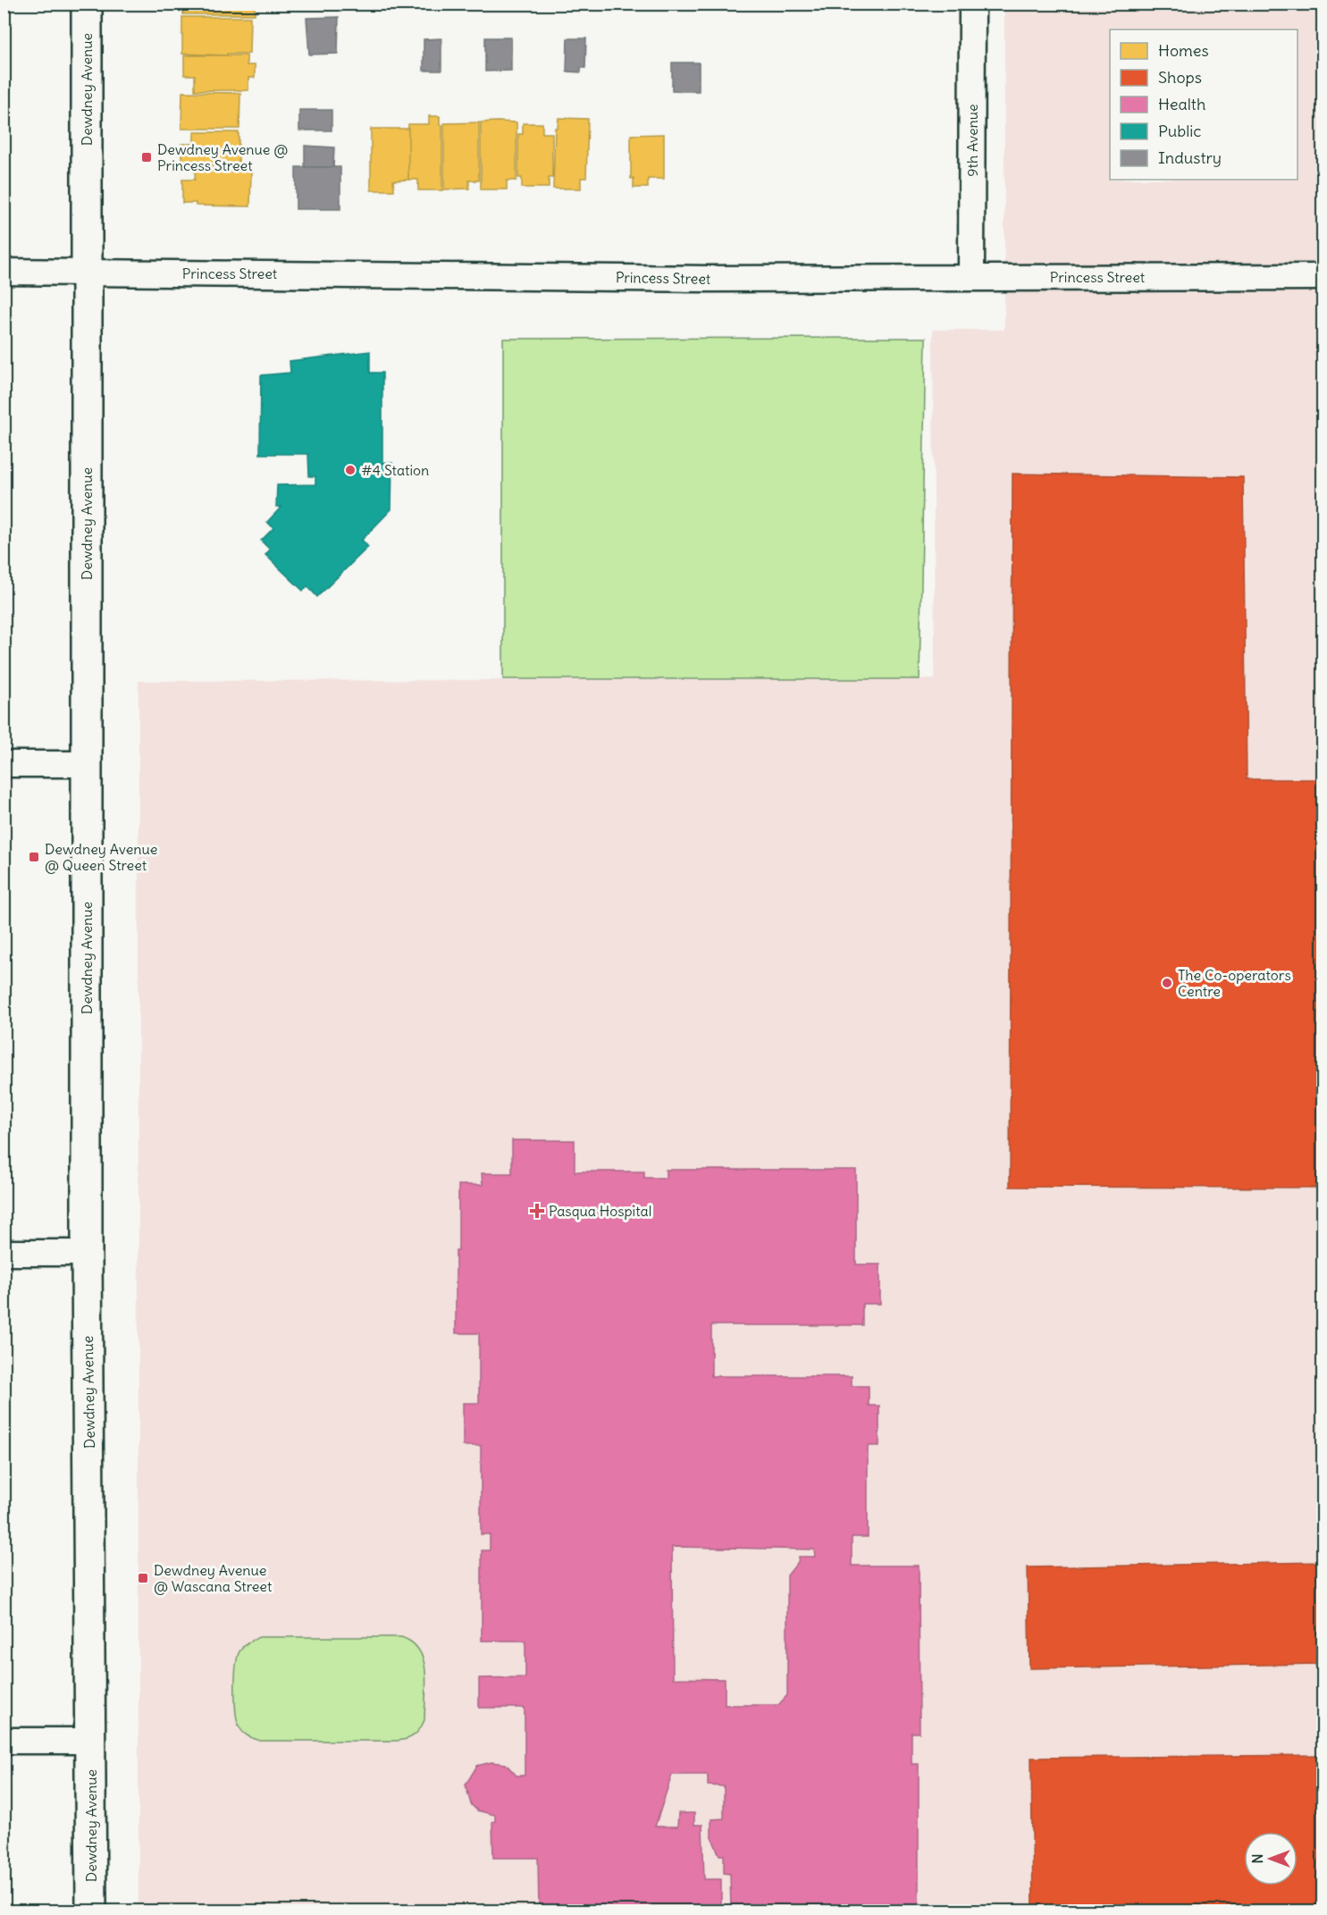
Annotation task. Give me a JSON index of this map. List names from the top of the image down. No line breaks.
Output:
{"streets":{"main road":["Dewdney Avenue"],"street":["9th Avenue","Princess Street"]},"crossings":[["Dewdney Avenue","Princess Street"],["9th Avenue","Princess Street"]],"places":{"transit":["Dewdney Avenue @ Princess Street","Dewdney Avenue @ Queen Street","Dewdney Avenue @ Wascana Street"],"other":["#4 Station","The Co-operators Centre"],"health":["Pasqua Hospital"]},"legend":["Homes","Shops","Health","Public","Industry"],"north":"left"}
